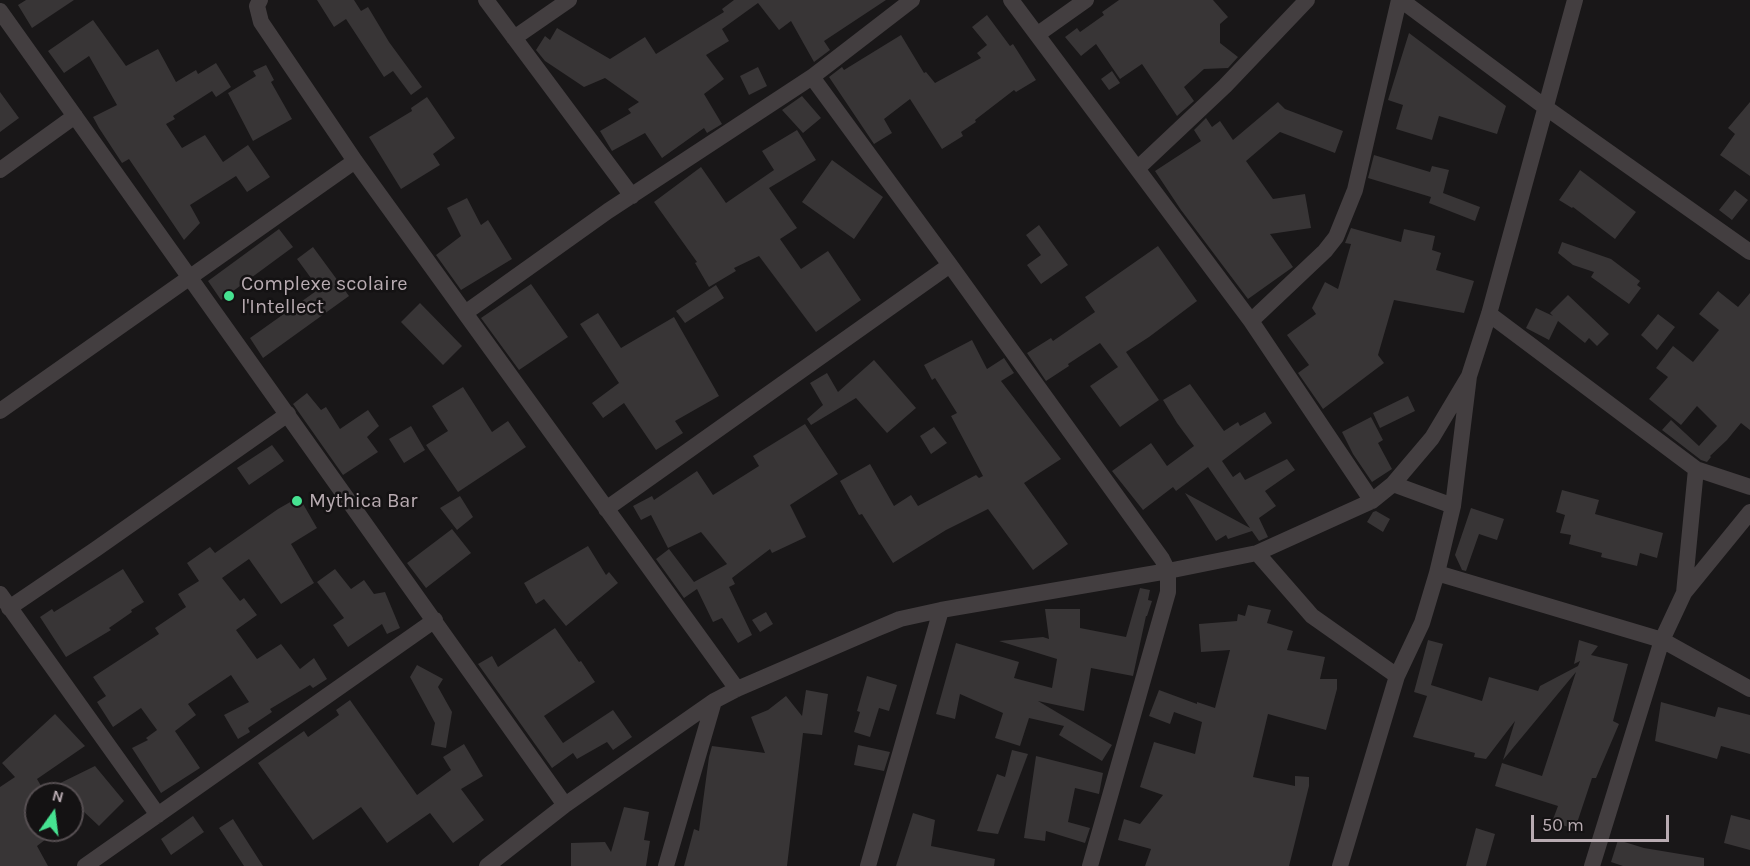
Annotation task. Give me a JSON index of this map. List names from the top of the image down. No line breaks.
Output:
{"places":["Complexe scolaire l'Intellect","Mythica Bar"],"scale_bar":"50 m","north":"top"}
